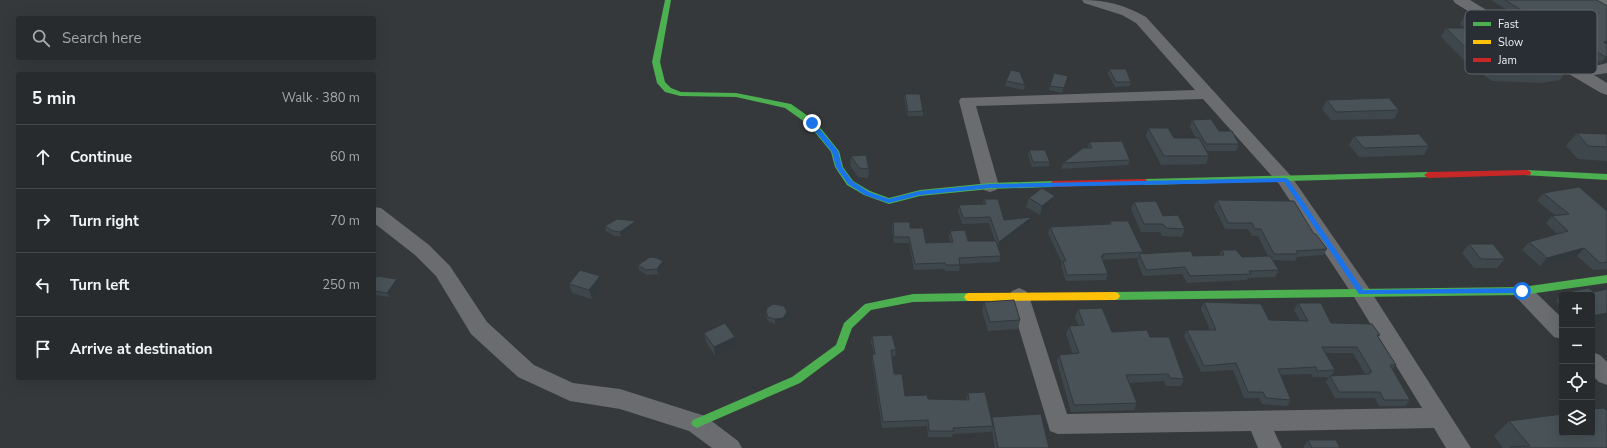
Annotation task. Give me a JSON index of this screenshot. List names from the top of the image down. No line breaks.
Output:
{"legend":["Fast","Slow","Jam"],"page":{"search":"Search here","heading":["5 min","Walk · 380 m"],"list":[["Continue","60 m"],["Turn right","70 m"],["Turn left","250 m"],"Arrive at destination"],"map_buttons":["+","−"]}}
